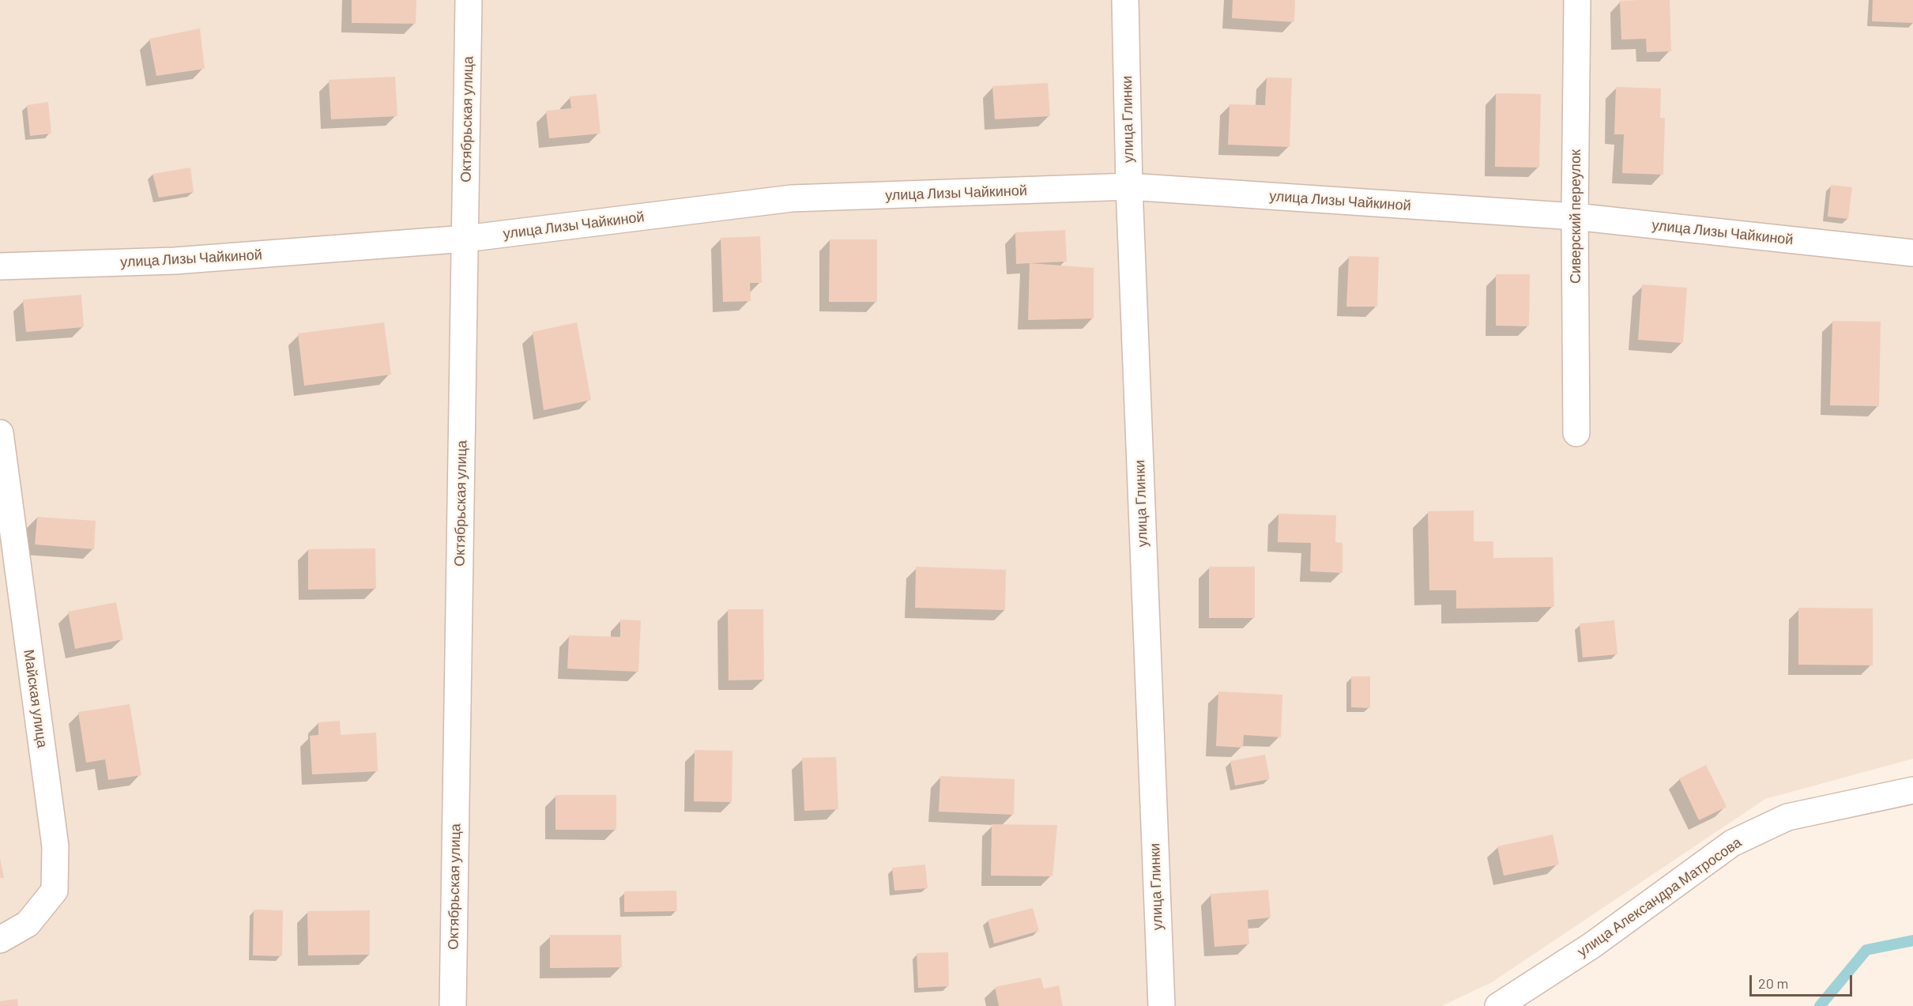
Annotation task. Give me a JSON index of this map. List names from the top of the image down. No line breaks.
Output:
{"streets":{"street":["Октябрьская улица","улица Глинки","улица Лизы Чайкиной","Сиверский переулок","Майская улица","улица Александра Матросова"]},"crossings":[["Октябрьская улица","улица Лизы Чайкиной"],["улица Глинки","улица Лизы Чайкиной"],["улица Лизы Чайкиной","Сиверский переулок"]],"scale_bar":"20 m"}
